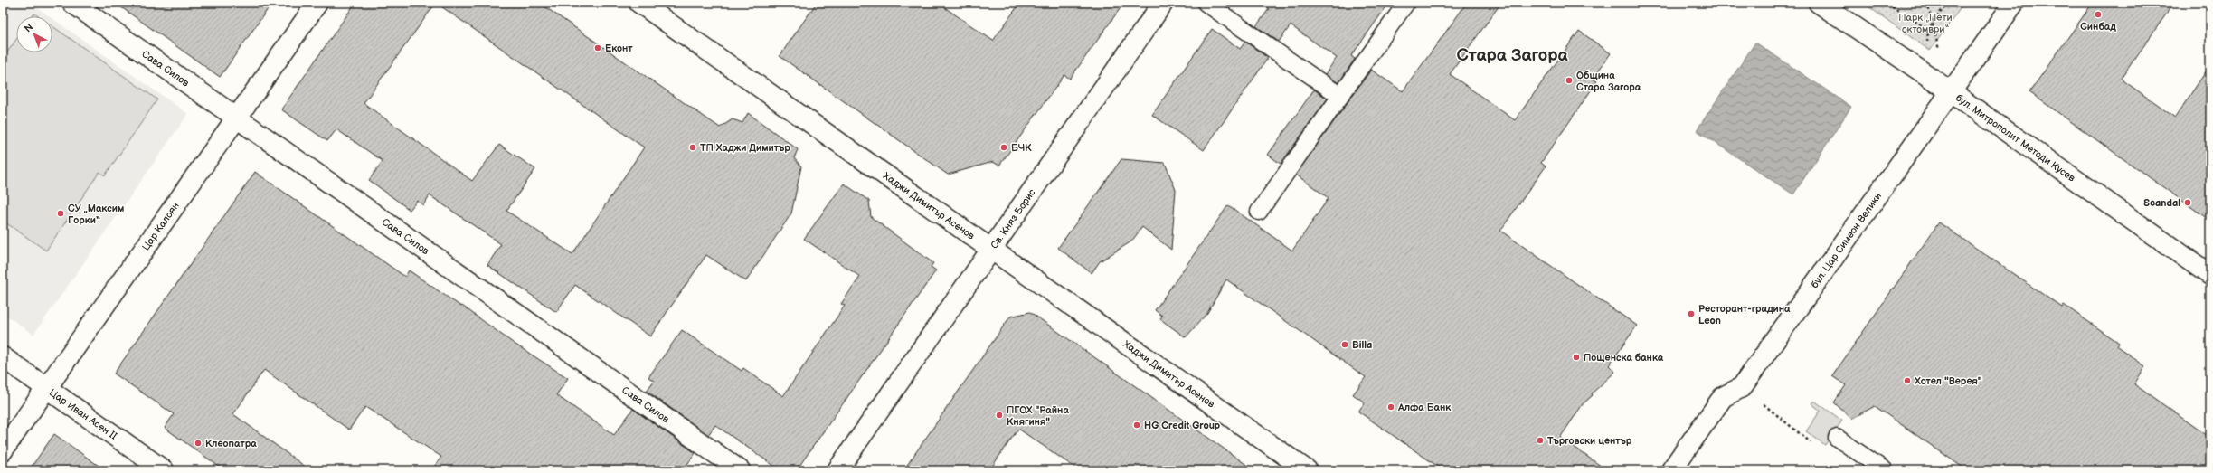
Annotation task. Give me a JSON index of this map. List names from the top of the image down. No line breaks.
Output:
{"streets":{"street":["Сава Силов","бул. Митрополит Методи Кусев","Хаджи Димитър Асенов","Св. Княз Борис","Цар Калоян","бул. Цар Симеон Велики","Цар Иван Асен II"]},"crossings":[["Сава Силов","Цар Калоян"],["бул. Митрополит Методи Кусев","бул. Цар Симеон Велики"],["Хаджи Димитър Асенов","Св. Княз Борис"],["Цар Калоян","Цар Иван Асен II"]],"districts":["Стара Загора"],"parks":["Парк „Пети октомври“"],"places":["Синбад","Еконт","Община Стара Загора","ТП Хаджи Димитър","БЧК","Scandal","СУ „Максим Горки“","Ресторант-градина Leon","Billa","Пощенска банка","Хотел \"Верея\"","Алфа Банк","ПГОХ \"Райна Княгиня\"","HG Credit Group","Търговски център","Клеопатра"],"north":"top left"}
